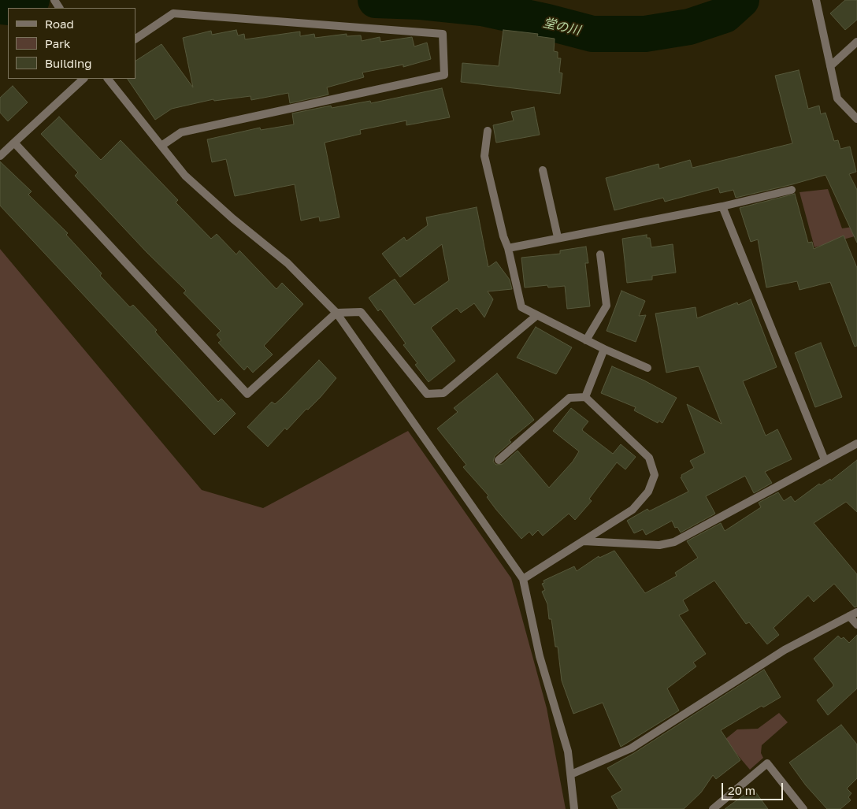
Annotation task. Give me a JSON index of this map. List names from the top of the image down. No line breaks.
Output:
{"water":["堂の川"],"legend":["Road","Park","Building"],"scale_bar":"20 m"}
